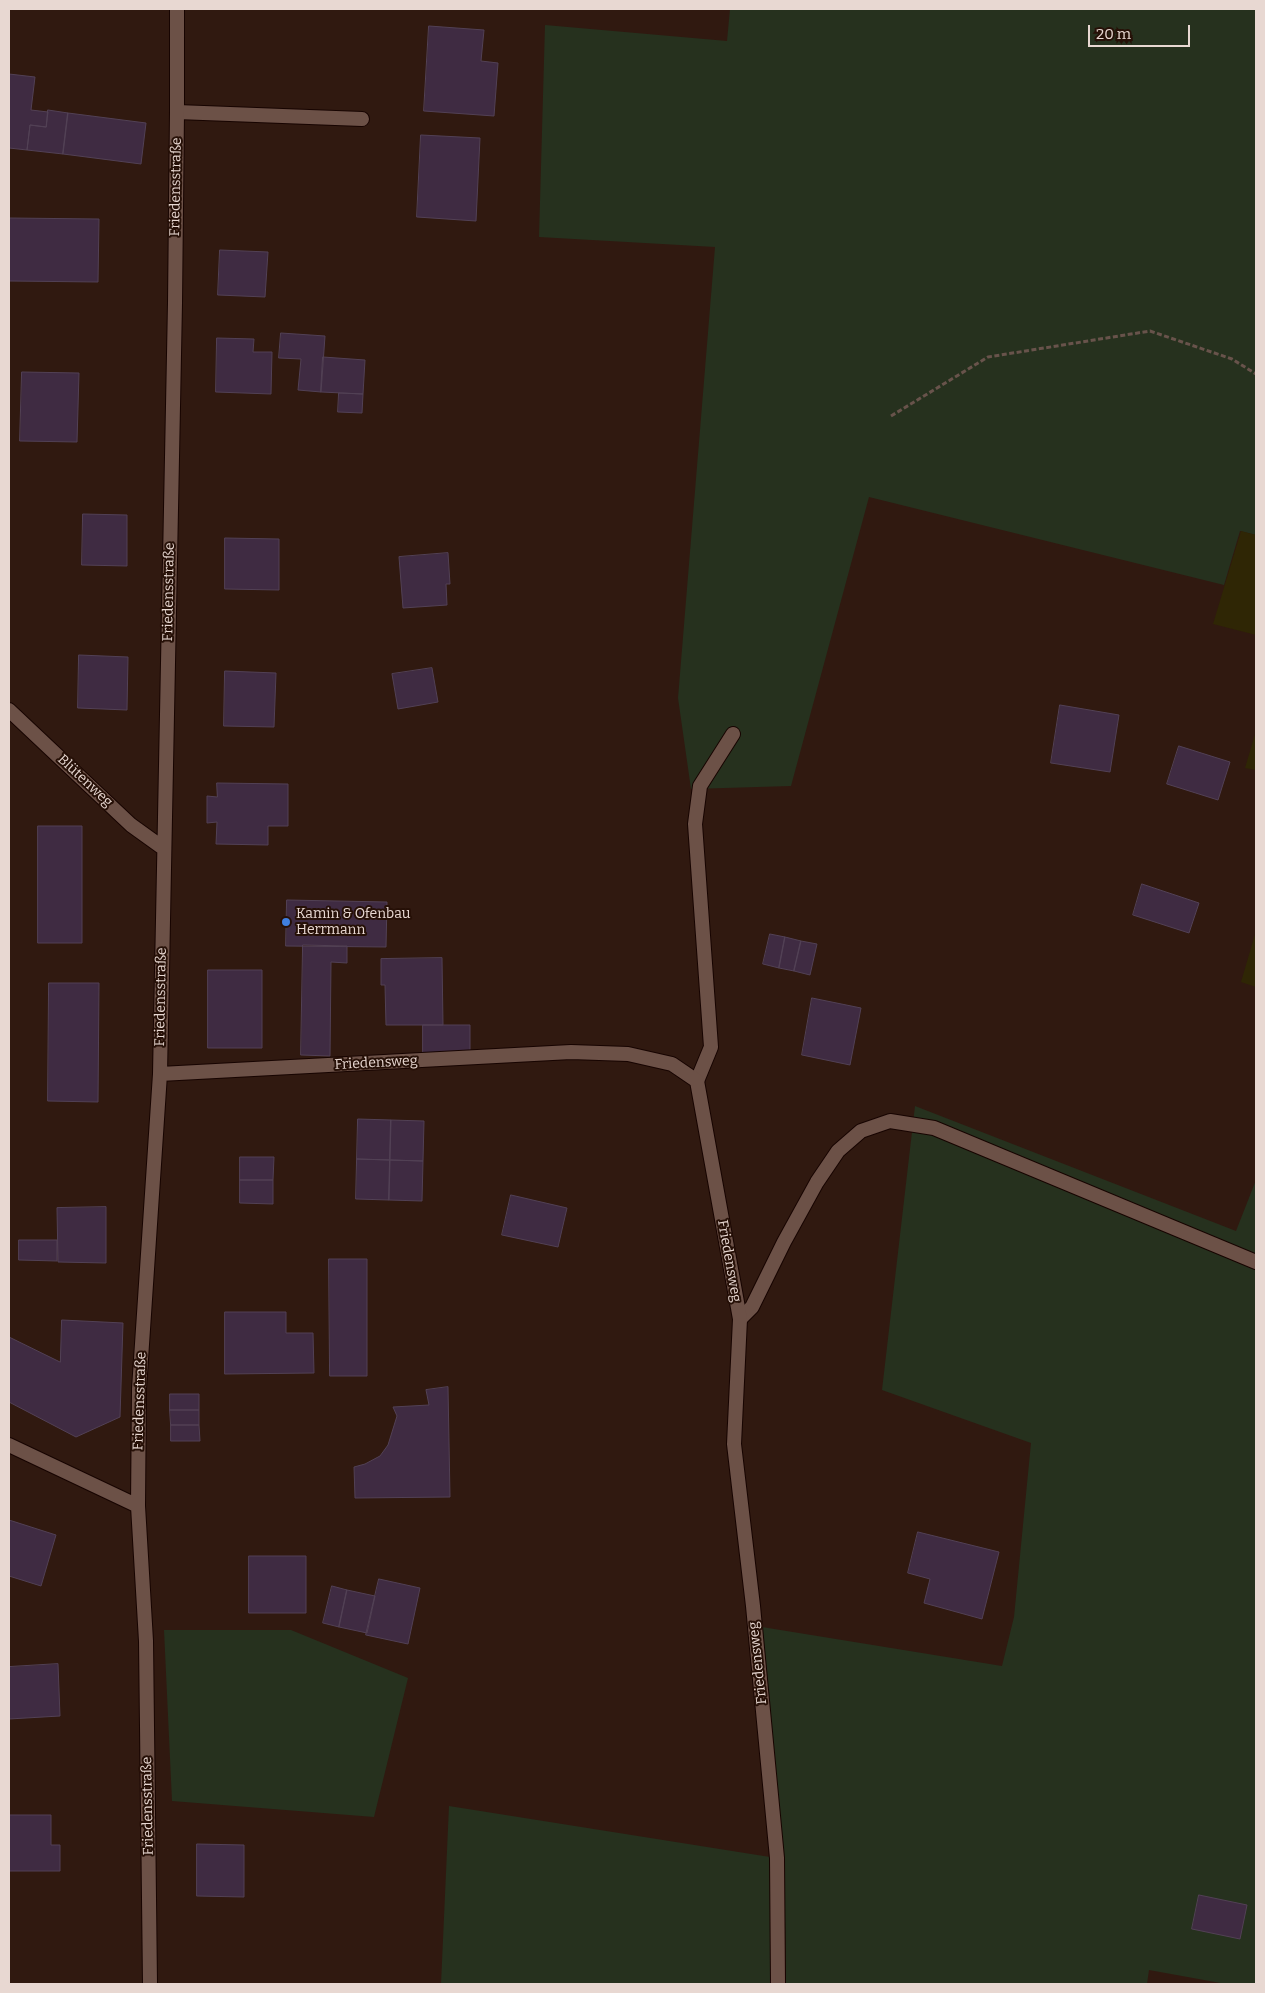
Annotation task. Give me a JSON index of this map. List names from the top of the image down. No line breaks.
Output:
{"streets":{"street":["Friedensstraße","Blütenweg","Friedensweg"]},"crossings":[["Friedensstraße","Blütenweg"],["Friedensstraße","Friedensweg"]],"places":["Kamin & Ofenbau Herrmann"],"scale_bar":"20 m"}
